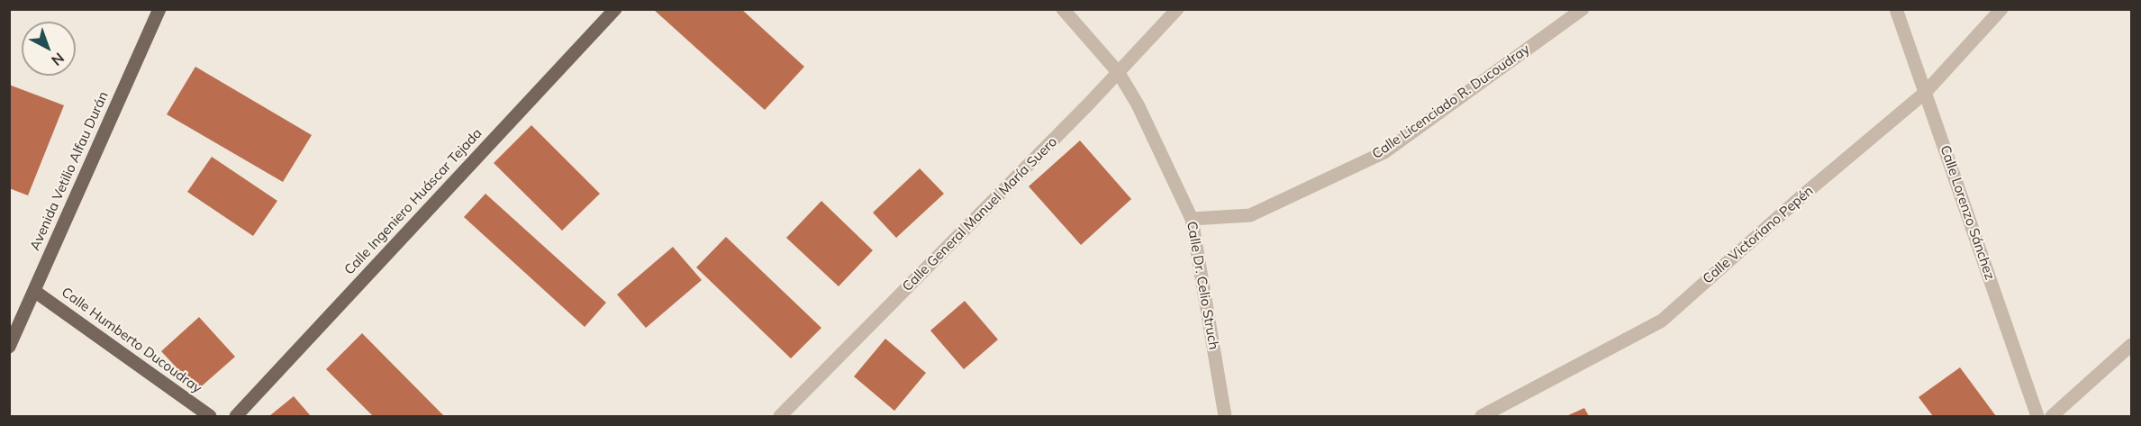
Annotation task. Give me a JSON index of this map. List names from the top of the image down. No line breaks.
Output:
{"streets":{"main road":["Avenida Vetilio Alfau Durán","Calle Ingeniero Huáscar Tejada","Calle Humberto Ducoudray"],"street":["Calle Licenciado R. Ducoudray","Calle Lorenzo Sánchez","Calle General Manuel María Suero","Calle Victoriano Pepén","Calle Dr. Celio Struch"]},"crossings":[["Calle Licenciado R. Ducoudray","Calle Dr. Celio Struch"],["Avenida Vetilio Alfau Durán","Calle Humberto Ducoudray"],["Calle Lorenzo Sánchez","Calle Victoriano Pepén"],["Calle General Manuel María Suero","Calle Dr. Celio Struch"]],"north":"bottom right"}
